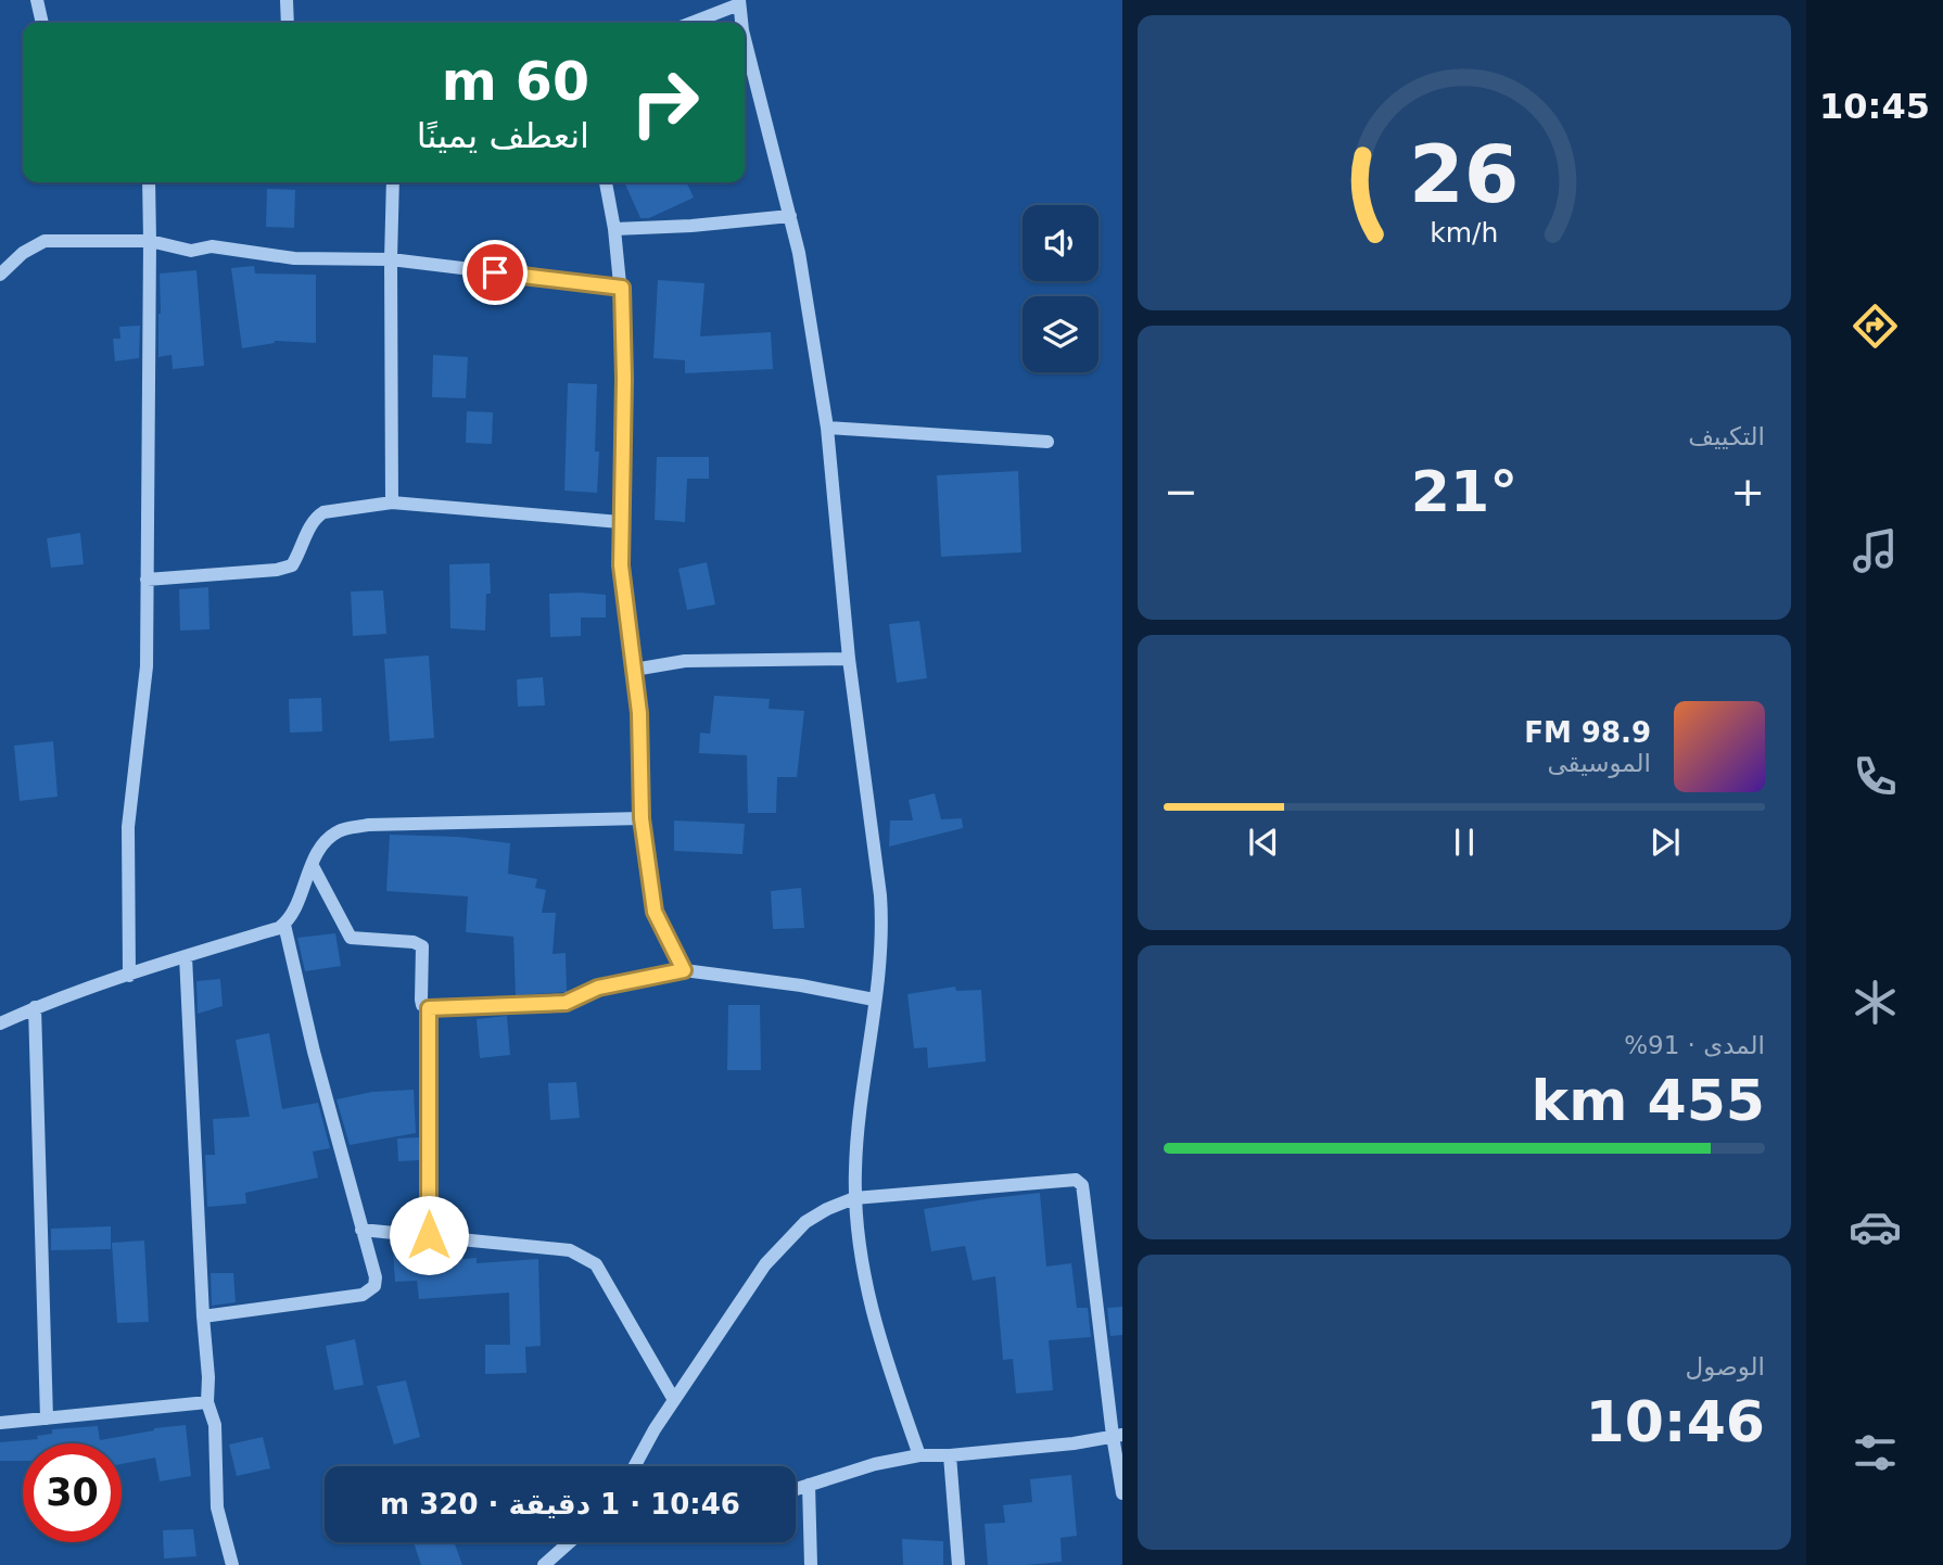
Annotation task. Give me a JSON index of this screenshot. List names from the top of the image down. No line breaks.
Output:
{"page":{"tabs":"10:45","turn":["60 m","انعطف يمينًا"],"tile":["التكييف",["المدى · 91%","455 km"],["الوصول","10:46"]],"heat":["−","21°","+"],"song":["98.9 FM","الموسيقى"],"limit":"30","trip":"10:46 · 1 دقيقة · 320 m","gauge":["26","km/h"]}}
